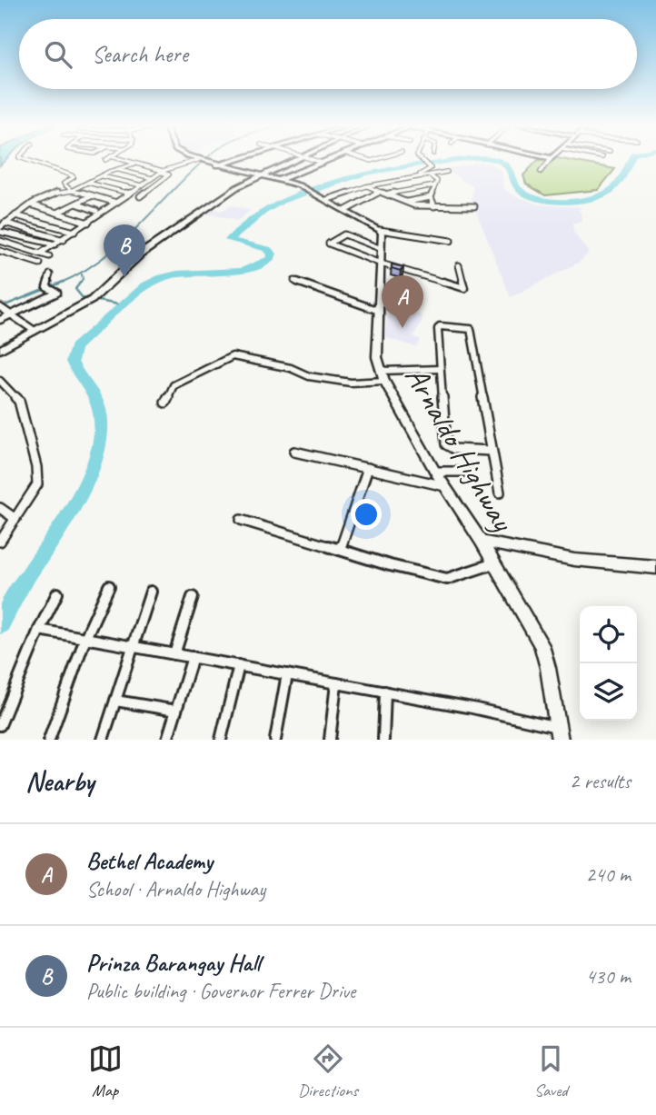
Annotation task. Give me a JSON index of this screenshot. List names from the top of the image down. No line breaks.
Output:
{"streets":{"main road":["Arnaldo Highway"]},"page":{"search":"Search here","pins":["B","A"],"heading":["Nearby","2 results"],"list":[{"mark":"A","name":"Bethel Academy","note":"School · Arnaldo Highway","value":"240 m"},{"mark":"B","name":"Prinza Barangay Hall","note":"Public building · Governor Ferrer Drive","value":"430 m"}],"nav":["Map","Directions","Saved"]}}
